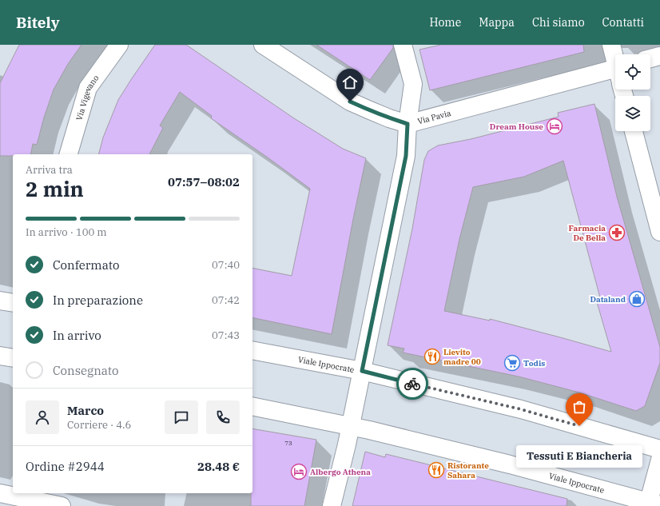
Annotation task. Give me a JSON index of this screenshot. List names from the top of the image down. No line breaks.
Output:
{"streets":{"street":["Via Vigevano","Via Pavia","Viale Ippocrate"]},"places":{"hotel":["Dream House","Albergo Athena"],"pharmacy":["Farmacia De Bella"],"shop":["Dataland"],"restaurant":["Lievito madre 00","Ristorante Sahara"],"supermarket":["Todis"],"other":["Tessuti E Biancheria"]},"house_numbers":["73"],"page":{"header":"Bitely","nav":["Home","Mappa","Chi siamo","Contatti"],"heading":["2 min","Arriva tra","07:57–08:02"],"panel":["Marco","Corriere · 4.6","Ordine #2944","28.48 €"],"bar":"In arrivo · 100 m","list":[["Confermato","07:40"],["In preparazione","07:42"],["In arrivo","07:43"],"Consegnato"],"bubble":"Tessuti E Biancheria"}}
